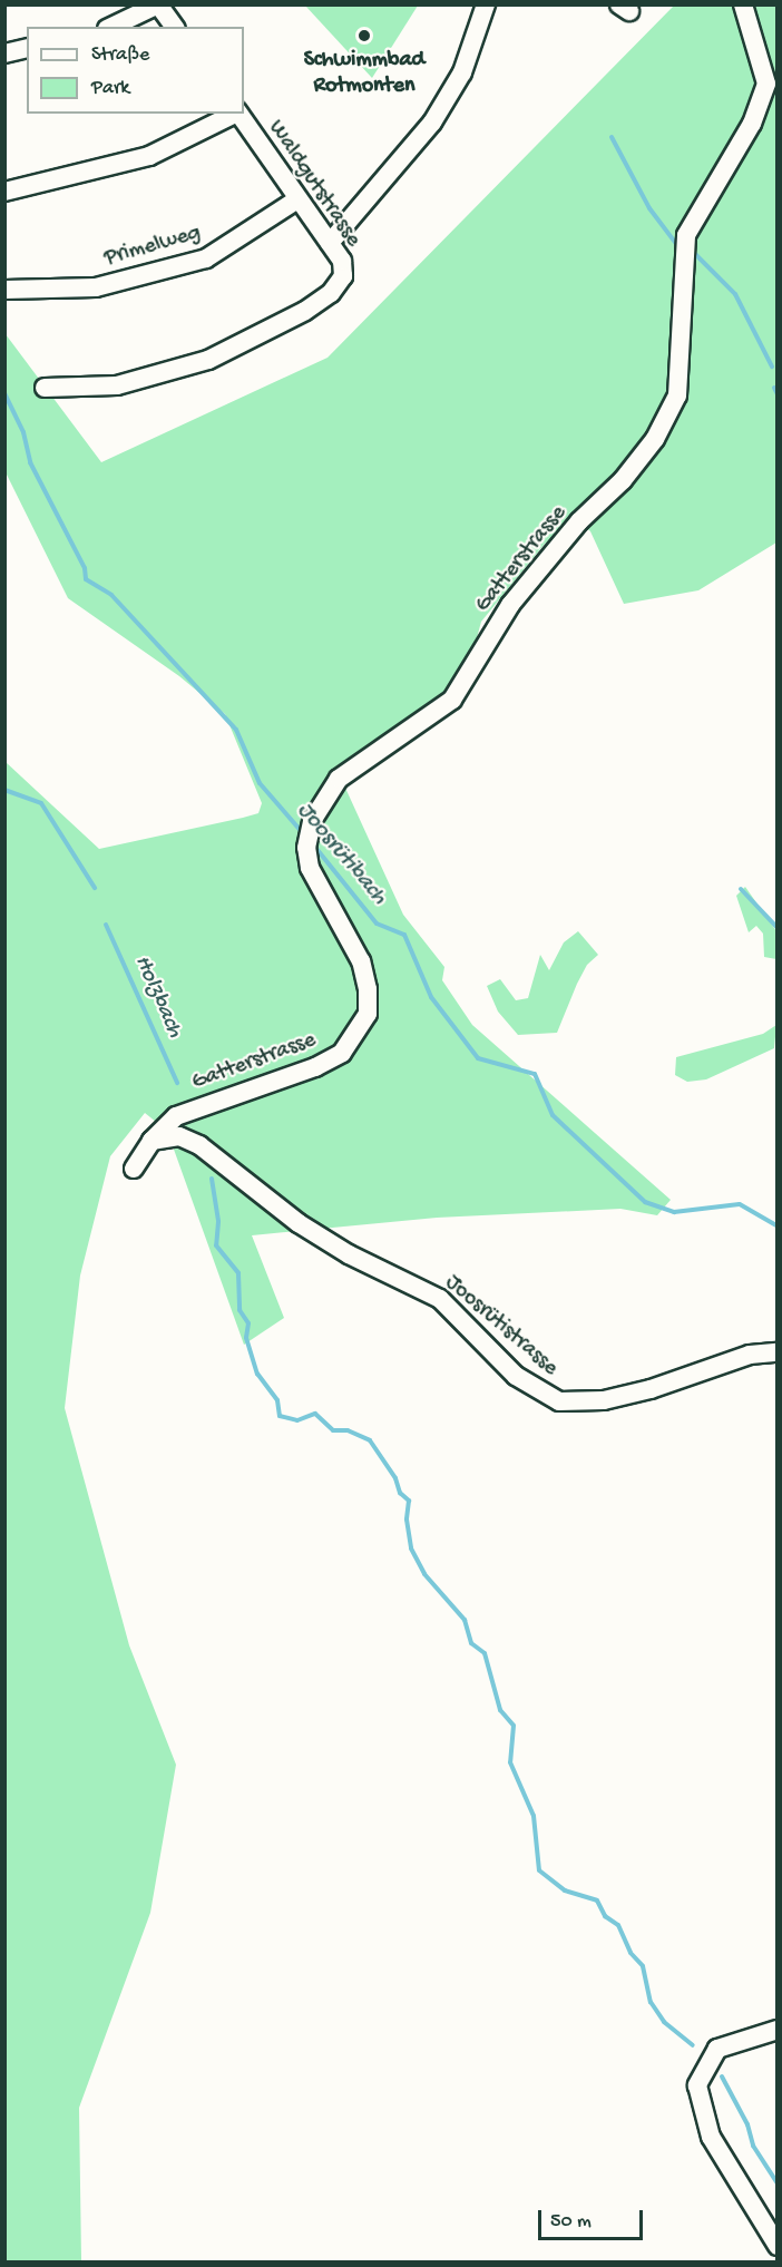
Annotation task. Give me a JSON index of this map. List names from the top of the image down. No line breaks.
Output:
{"streets":{"street":["Waldgutstrasse","Primelweg","Gatterstrasse","Joosrütistrasse"]},"crossings":[["Waldgutstrasse","Primelweg"],["Gatterstrasse","Joosrütistrasse"]],"water":["Joosrütibach","Holzbach"],"places":["Schwimmbad Rotmonten"],"legend":["Straße","Park"],"scale_bar":"50 m"}
